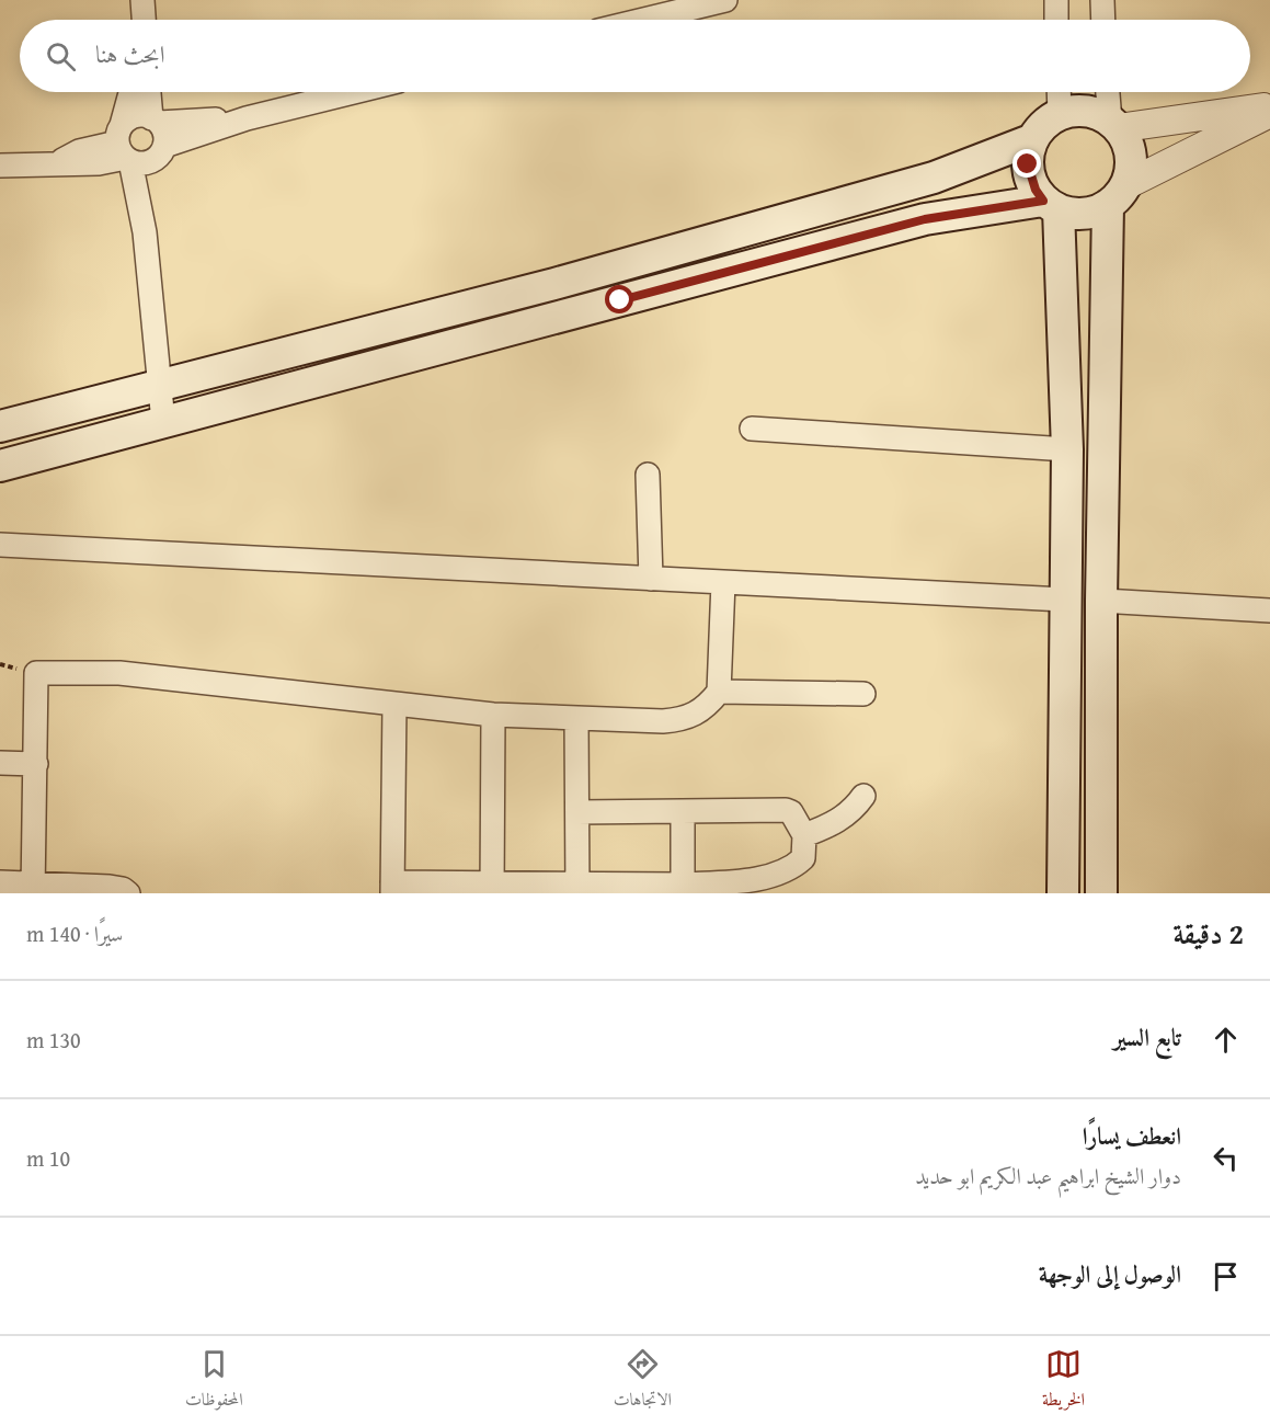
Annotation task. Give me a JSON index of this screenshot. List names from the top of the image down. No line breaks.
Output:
{"page":{"search":"ابحث هنا","heading":["2 دقيقة","سيرًا · 140 m"],"list":[["تابع السير","130 m"],["انعطف يسارًا","دوار الشيخ ابراهيم عبد الكريم ابو حديد","10 m"],"الوصول إلى الوجهة"],"nav":["الخريطة","الاتجاهات","المحفوظات"]}}
